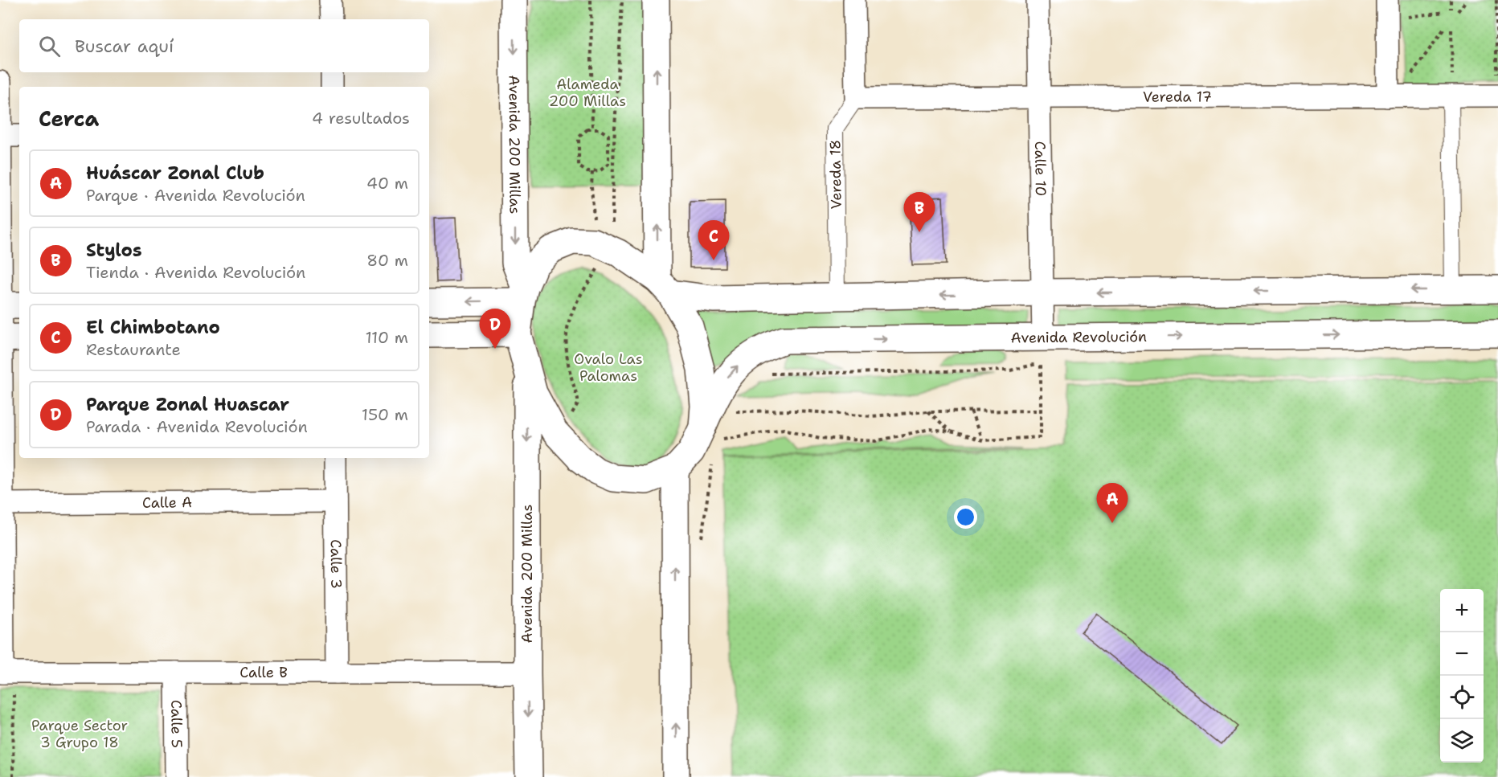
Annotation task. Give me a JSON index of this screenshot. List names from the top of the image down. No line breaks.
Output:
{"streets":{"main road":["Avenida 200 Millas","Avenida Revolución"],"street":["Vereda 17","Calle 10","Vereda 18","Calle A","Calle 3","Calle B","Calle 5"]},"crossings":[["Vereda 17","Calle 10"],["Vereda 17","Vereda 18"],["Avenida 200 Millas","Calle B"],["Calle 10","Avenida Revolución"],["Calle A","Calle 3"],["Calle 3","Calle B"],["Calle B","Calle 5"]],"parks":["Alameda 200 Millas","Ovalo Las Palomas","Parque Sector 3 Grupo 18"],"page":{"search":"Buscar aquí","heading":["Cerca","4 resultados"],"list":[{"mark":"A","name":"Huáscar Zonal Club","note":"Parque · Avenida Revolución","value":"40 m"},{"mark":"B","name":"Stylos","note":"Tienda · Avenida Revolución","value":"80 m"},{"mark":"C","name":"El Chimbotano","note":"Restaurante","value":"110 m"},{"mark":"D","name":"Parque Zonal Huascar","note":"Parada · Avenida Revolución","value":"150 m"}],"pins":["B","C","D","A"],"map_buttons":["+","−"]}}
